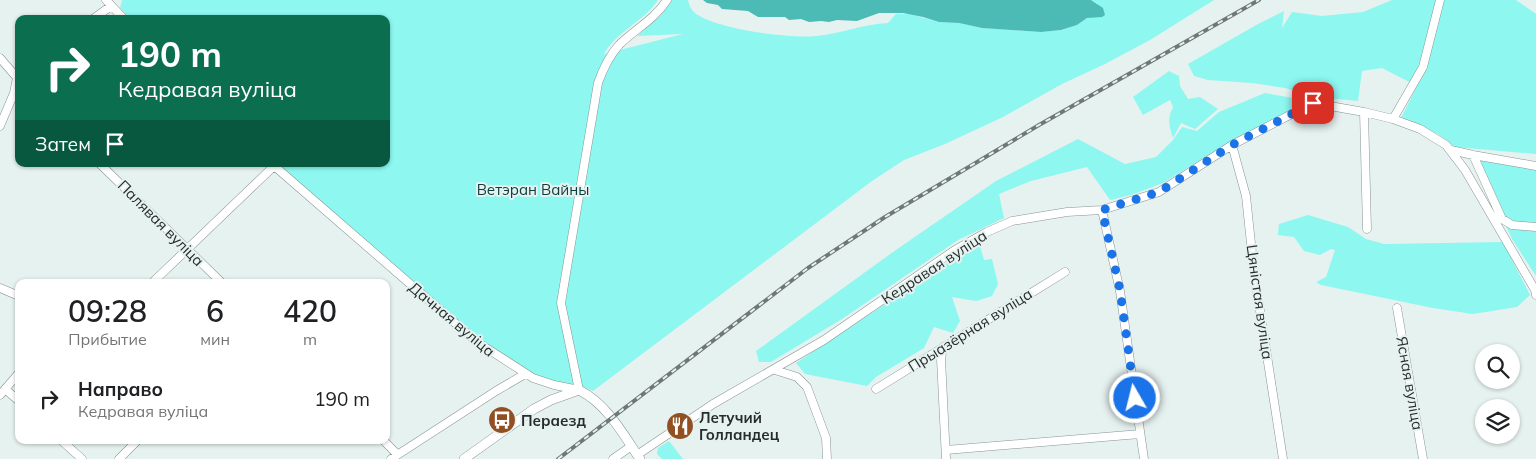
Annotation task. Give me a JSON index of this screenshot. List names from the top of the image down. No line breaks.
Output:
{"streets":{"street":["Палявая вуліца","Кедравая вуліца","Цяністая вуліца","Дачная вуліца","Прыазёрная вуліца","Ясная вуліца"]},"crossings":[["Кедравая вуліца","Цяністая вуліца"]],"parks":["Ветэран Вайны"],"places":{"bus stop":["Пераезд"],"restaurant":["Летучий Голландец"]},"page":{"turn":["190 m","Кедравая вуліца"],"then":"Затем","eta":["09:28","Прибытие","6","мин","420","m"],"list":[{"name":"Направо","note":"Кедравая вуліца","value":"190 m"}]}}
